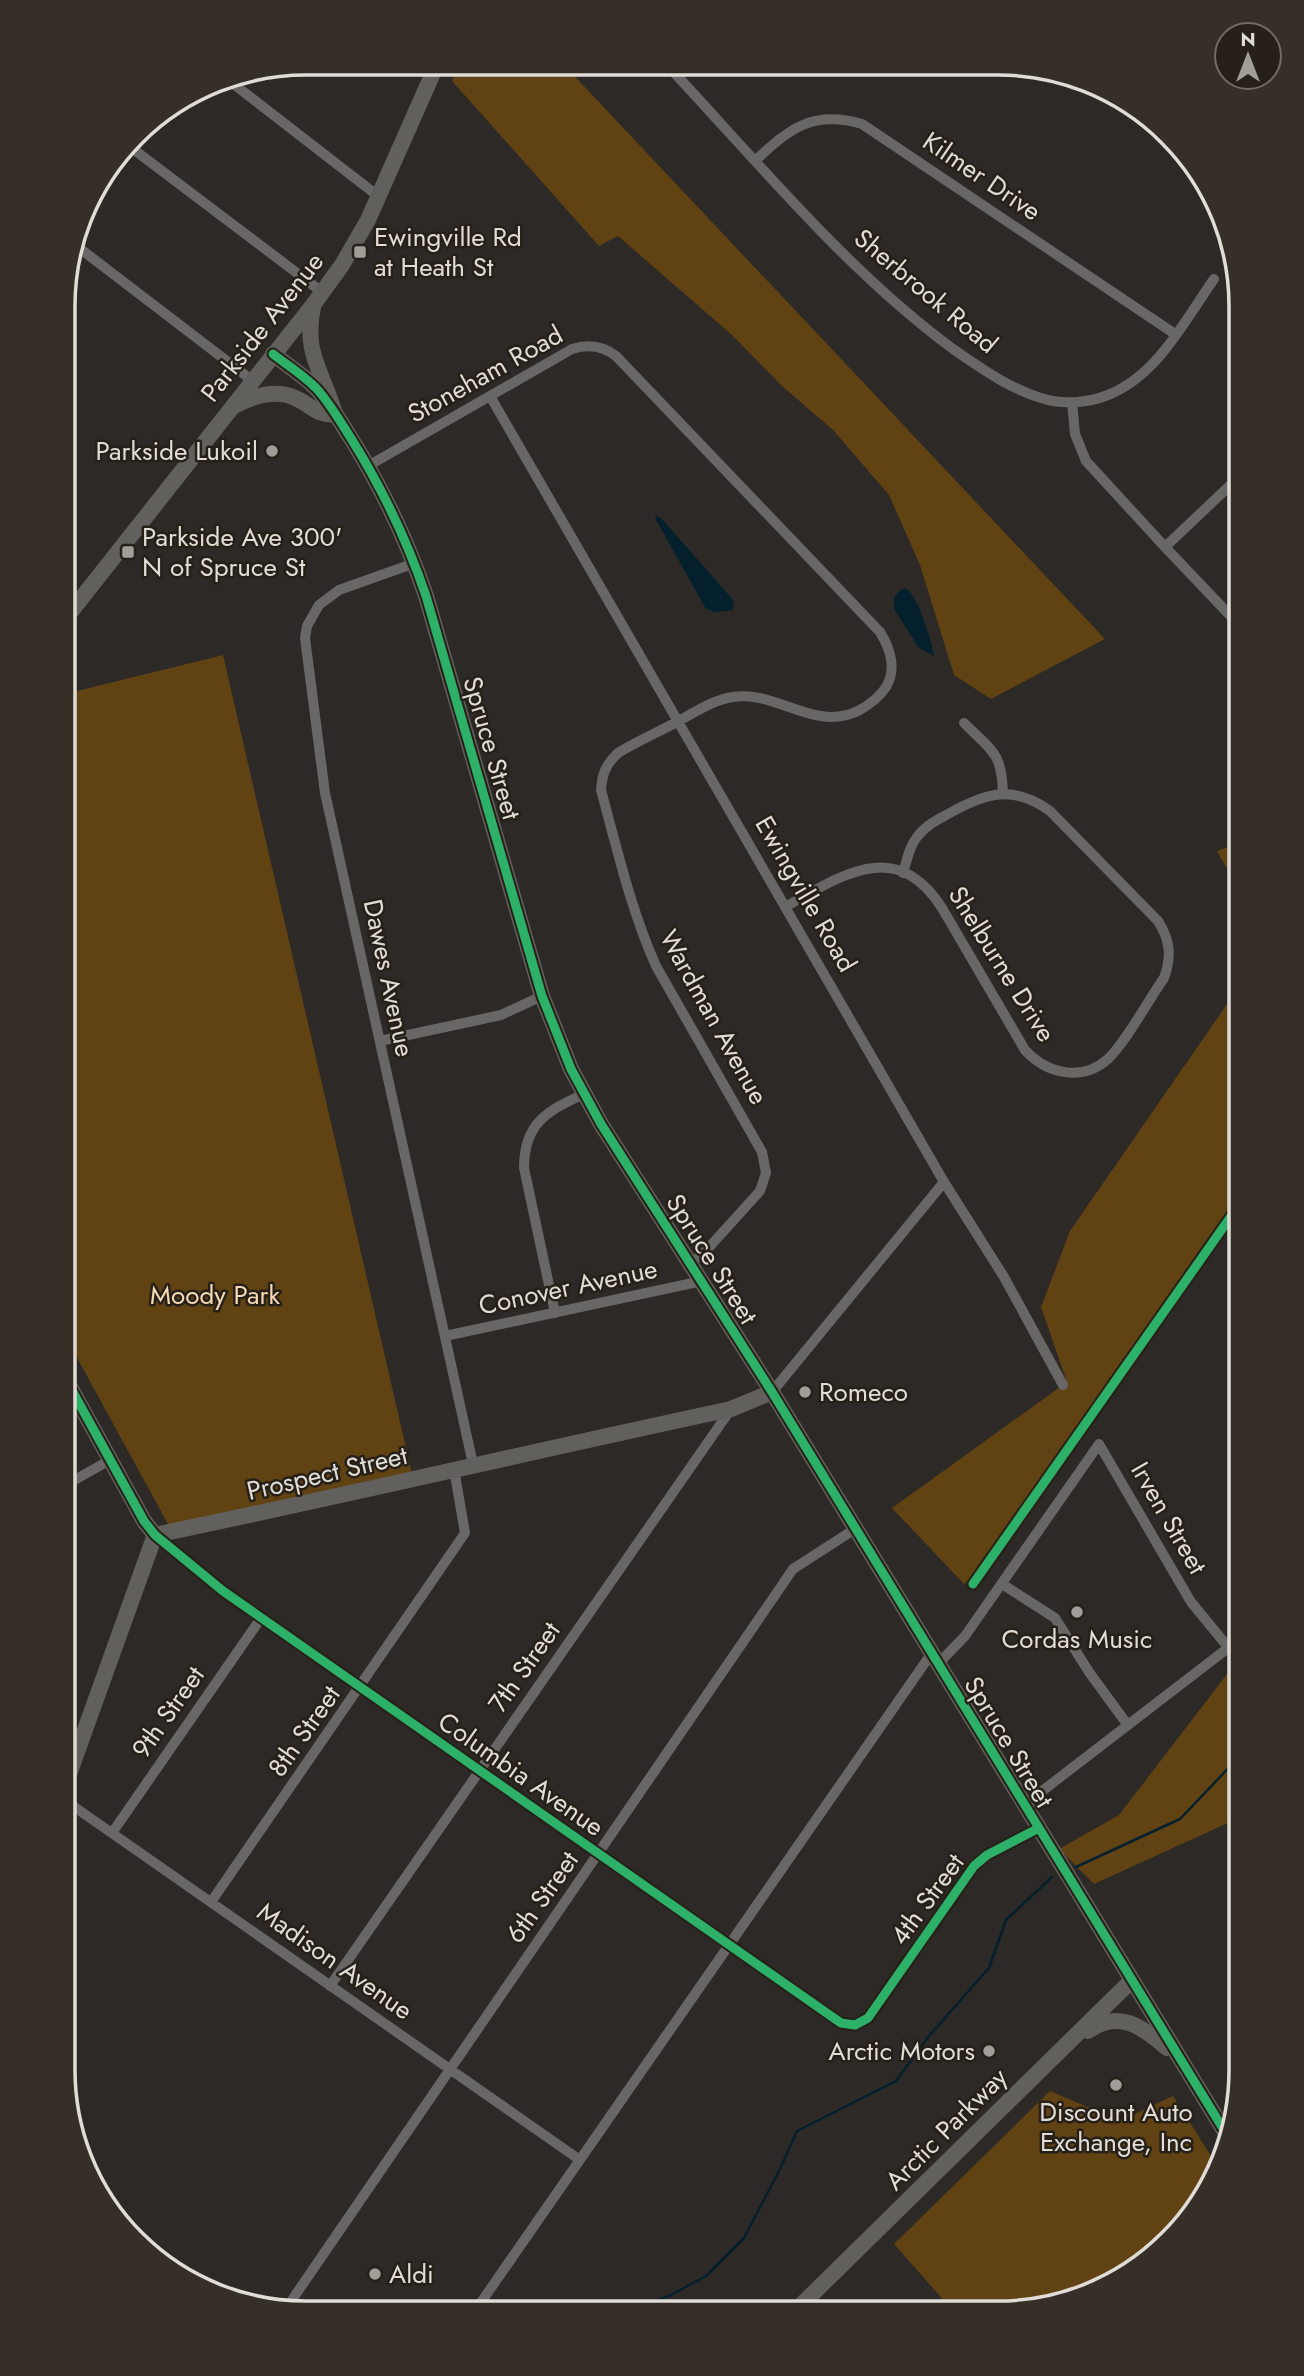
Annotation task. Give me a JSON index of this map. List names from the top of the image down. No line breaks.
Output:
{"streets":{"street":["Kilmer Drive","Sherbrook Road","Parkside Avenue","Stoneham Road","Spruce Street","Ewingville Road","Shelburne Drive","Dawes Avenue","Wardman Avenue","Conover Avenue","Prospect Street","Irven Street","7th Street","9th Street","8th Street","Columbia Avenue","6th Street","4th Street","Madison Avenue","Arctic Parkway"]},"crossings":[["Kilmer Drive","Sherbrook Road"],["Parkside Avenue","Spruce Street"],["Stoneham Road","Spruce Street"],["Stoneham Road","Ewingville Road"],["Stoneham Road","Wardman Avenue"],["Spruce Street","Dawes Avenue"],["Spruce Street","Wardman Avenue"],["Spruce Street","Conover Avenue"],["Spruce Street","Prospect Street"],["Spruce Street","6th Street"],["Spruce Street","4th Street"],["Spruce Street","Arctic Parkway"],["Ewingville Road","Shelburne Drive"],["Ewingville Road","Wardman Avenue"],["Dawes Avenue","Conover Avenue"],["Dawes Avenue","Prospect Street"],["Prospect Street","7th Street"],["Prospect Street","8th Street"],["Prospect Street","Columbia Avenue"],["7th Street","Columbia Avenue"],["7th Street","Madison Avenue"],["9th Street","Columbia Avenue"],["9th Street","Madison Avenue"],["8th Street","Columbia Avenue"],["8th Street","Madison Avenue"],["Columbia Avenue","6th Street"],["Columbia Avenue","4th Street"],["6th Street","Madison Avenue"]],"parks":["Moody Park"],"places":{"transit":["Ewingville Rd at Heath St","Parkside Ave 300' N of Spruce St"],"other":["Parkside Lukoil","Romeco","Cordas Music","Arctic Motors","Discount Auto Exchange, Inc","Aldi"]},"north":"top"}
